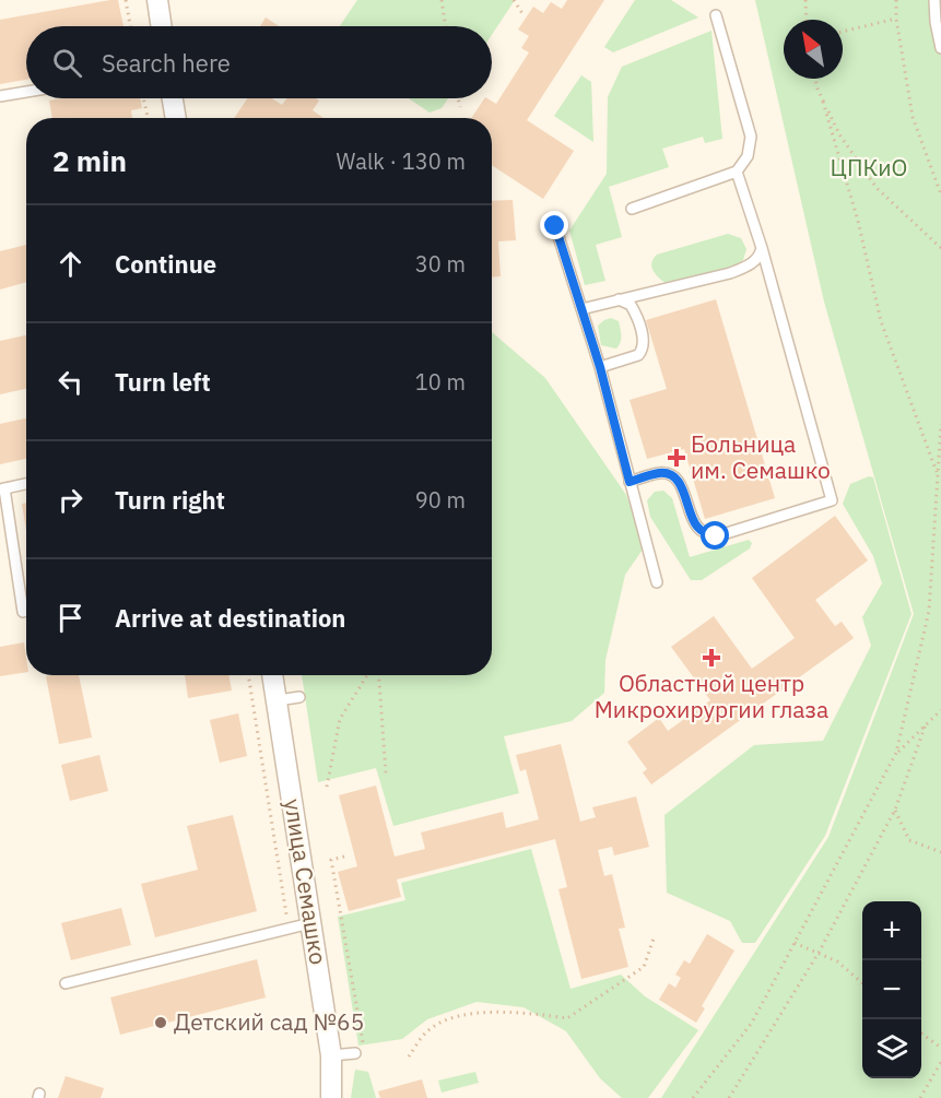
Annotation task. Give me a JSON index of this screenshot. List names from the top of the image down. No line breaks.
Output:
{"streets":{"street":["улица Семашко"]},"parks":["ЦПКиО"],"places":{"health":["Больница им. Семашко","Областной центр Микрохирургии глаза"],"other":["Детский сад №65"]},"north":"top left","page":{"search":"Search here","heading":["2 min","Walk · 130 m"],"list":[["Continue","30 m"],["Turn left","10 m"],["Turn right","90 m"],"Arrive at destination"],"map_buttons":["+","−"]}}
